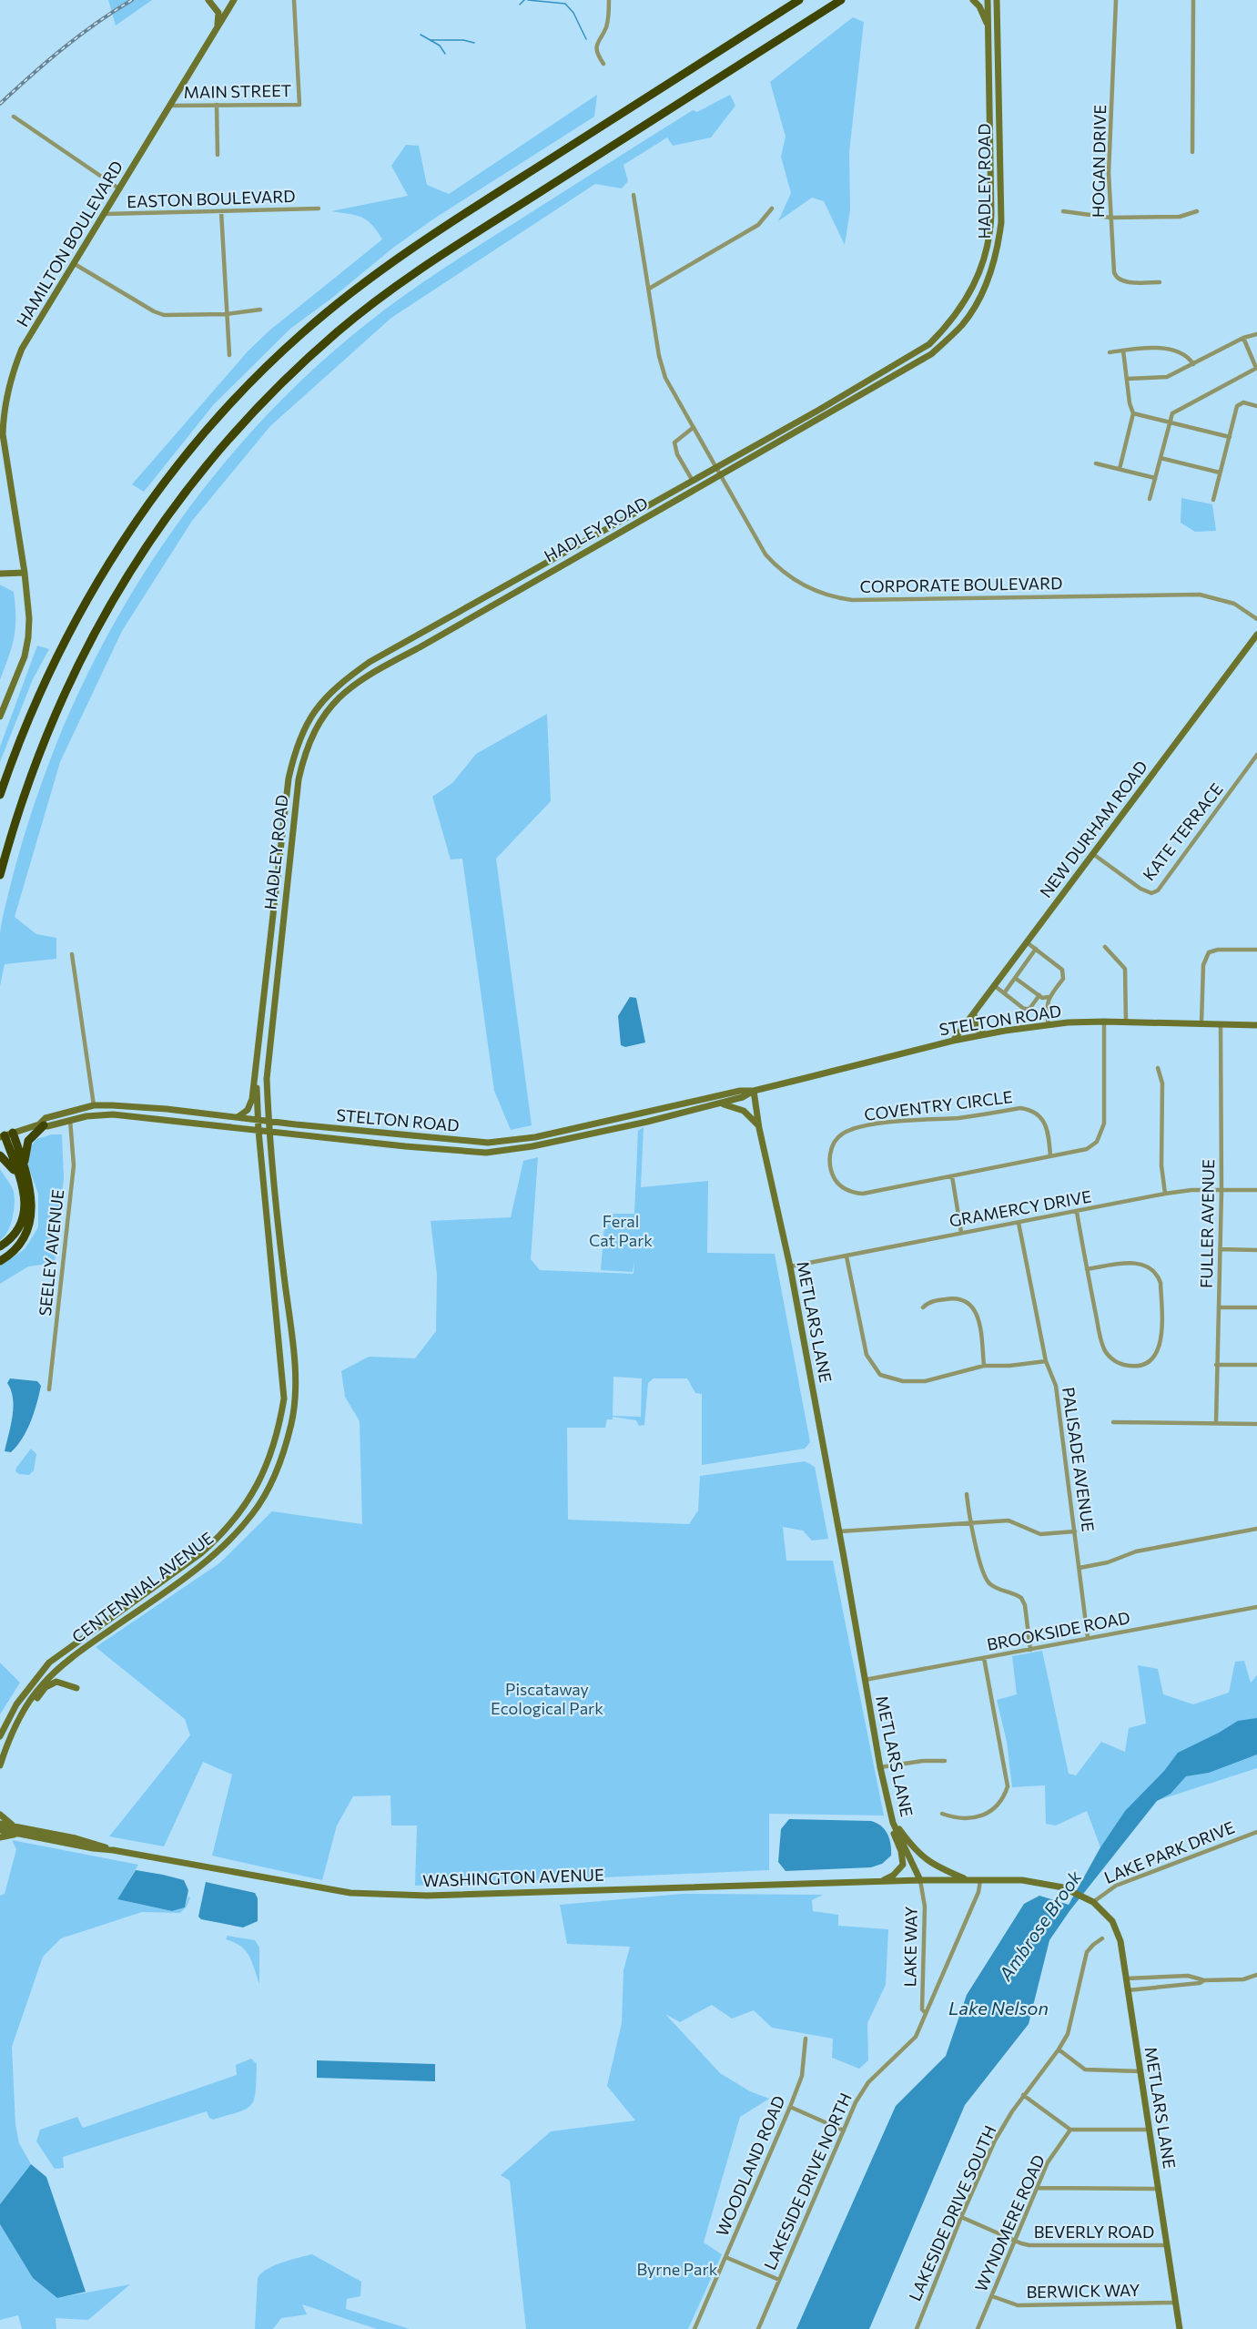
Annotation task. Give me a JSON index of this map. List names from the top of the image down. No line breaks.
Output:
{"streets":{"main road":["HADLEY ROAD","HAMILTON BOULEVARD","NEW DURHAM ROAD","STELTON ROAD","METLARS LANE","CENTENNIAL AVENUE","WASHINGTON AVENUE"],"street":["MAIN STREET","HOGAN DRIVE","EASTON BOULEVARD","CORPORATE BOULEVARD","KATE TERRACE","COVENTRY CIRCLE","GRAMERCY DRIVE","FULLER AVENUE","SEELEY AVENUE","PALISADE AVENUE","BROOKSIDE ROAD","LAKE PARK DRIVE","LAKE WAY","WOODLAND ROAD","LAKESIDE DRIVE NORTH","LAKESIDE DRIVE SOUTH","WYNDMERE ROAD","BEVERLY ROAD","BERWICK WAY"]},"crossings":[["MAIN STREET","HAMILTON BOULEVARD"],["HADLEY ROAD","CORPORATE BOULEVARD"],["HADLEY ROAD","STELTON ROAD"],["HADLEY ROAD","CENTENNIAL AVENUE"],["EASTON BOULEVARD","HAMILTON BOULEVARD"],["NEW DURHAM ROAD","KATE TERRACE"],["NEW DURHAM ROAD","STELTON ROAD"],["STELTON ROAD","COVENTRY CIRCLE"],["STELTON ROAD","FULLER AVENUE"],["STELTON ROAD","SEELEY AVENUE"],["STELTON ROAD","METLARS LANE"],["STELTON ROAD","CENTENNIAL AVENUE"],["GRAMERCY DRIVE","FULLER AVENUE"],["GRAMERCY DRIVE","METLARS LANE"],["GRAMERCY DRIVE","PALISADE AVENUE"],["METLARS LANE","BROOKSIDE ROAD"],["METLARS LANE","LAKE PARK DRIVE"],["METLARS LANE","WASHINGTON AVENUE"],["METLARS LANE","LAKE WAY"],["METLARS LANE","LAKESIDE DRIVE NORTH"],["METLARS LANE","BEVERLY ROAD"],["METLARS LANE","BERWICK WAY"],["PALISADE AVENUE","BROOKSIDE ROAD"],["WASHINGTON AVENUE","LAKE WAY"],["LAKE WAY","LAKESIDE DRIVE NORTH"],["LAKESIDE DRIVE SOUTH","BEVERLY ROAD"],["WYNDMERE ROAD","BEVERLY ROAD"],["WYNDMERE ROAD","BERWICK WAY"]],"water":["Ambrose Brook","Lake Nelson"],"parks":["Feral Cat Park","Piscataway Ecological Park","Byrne Park"]}
